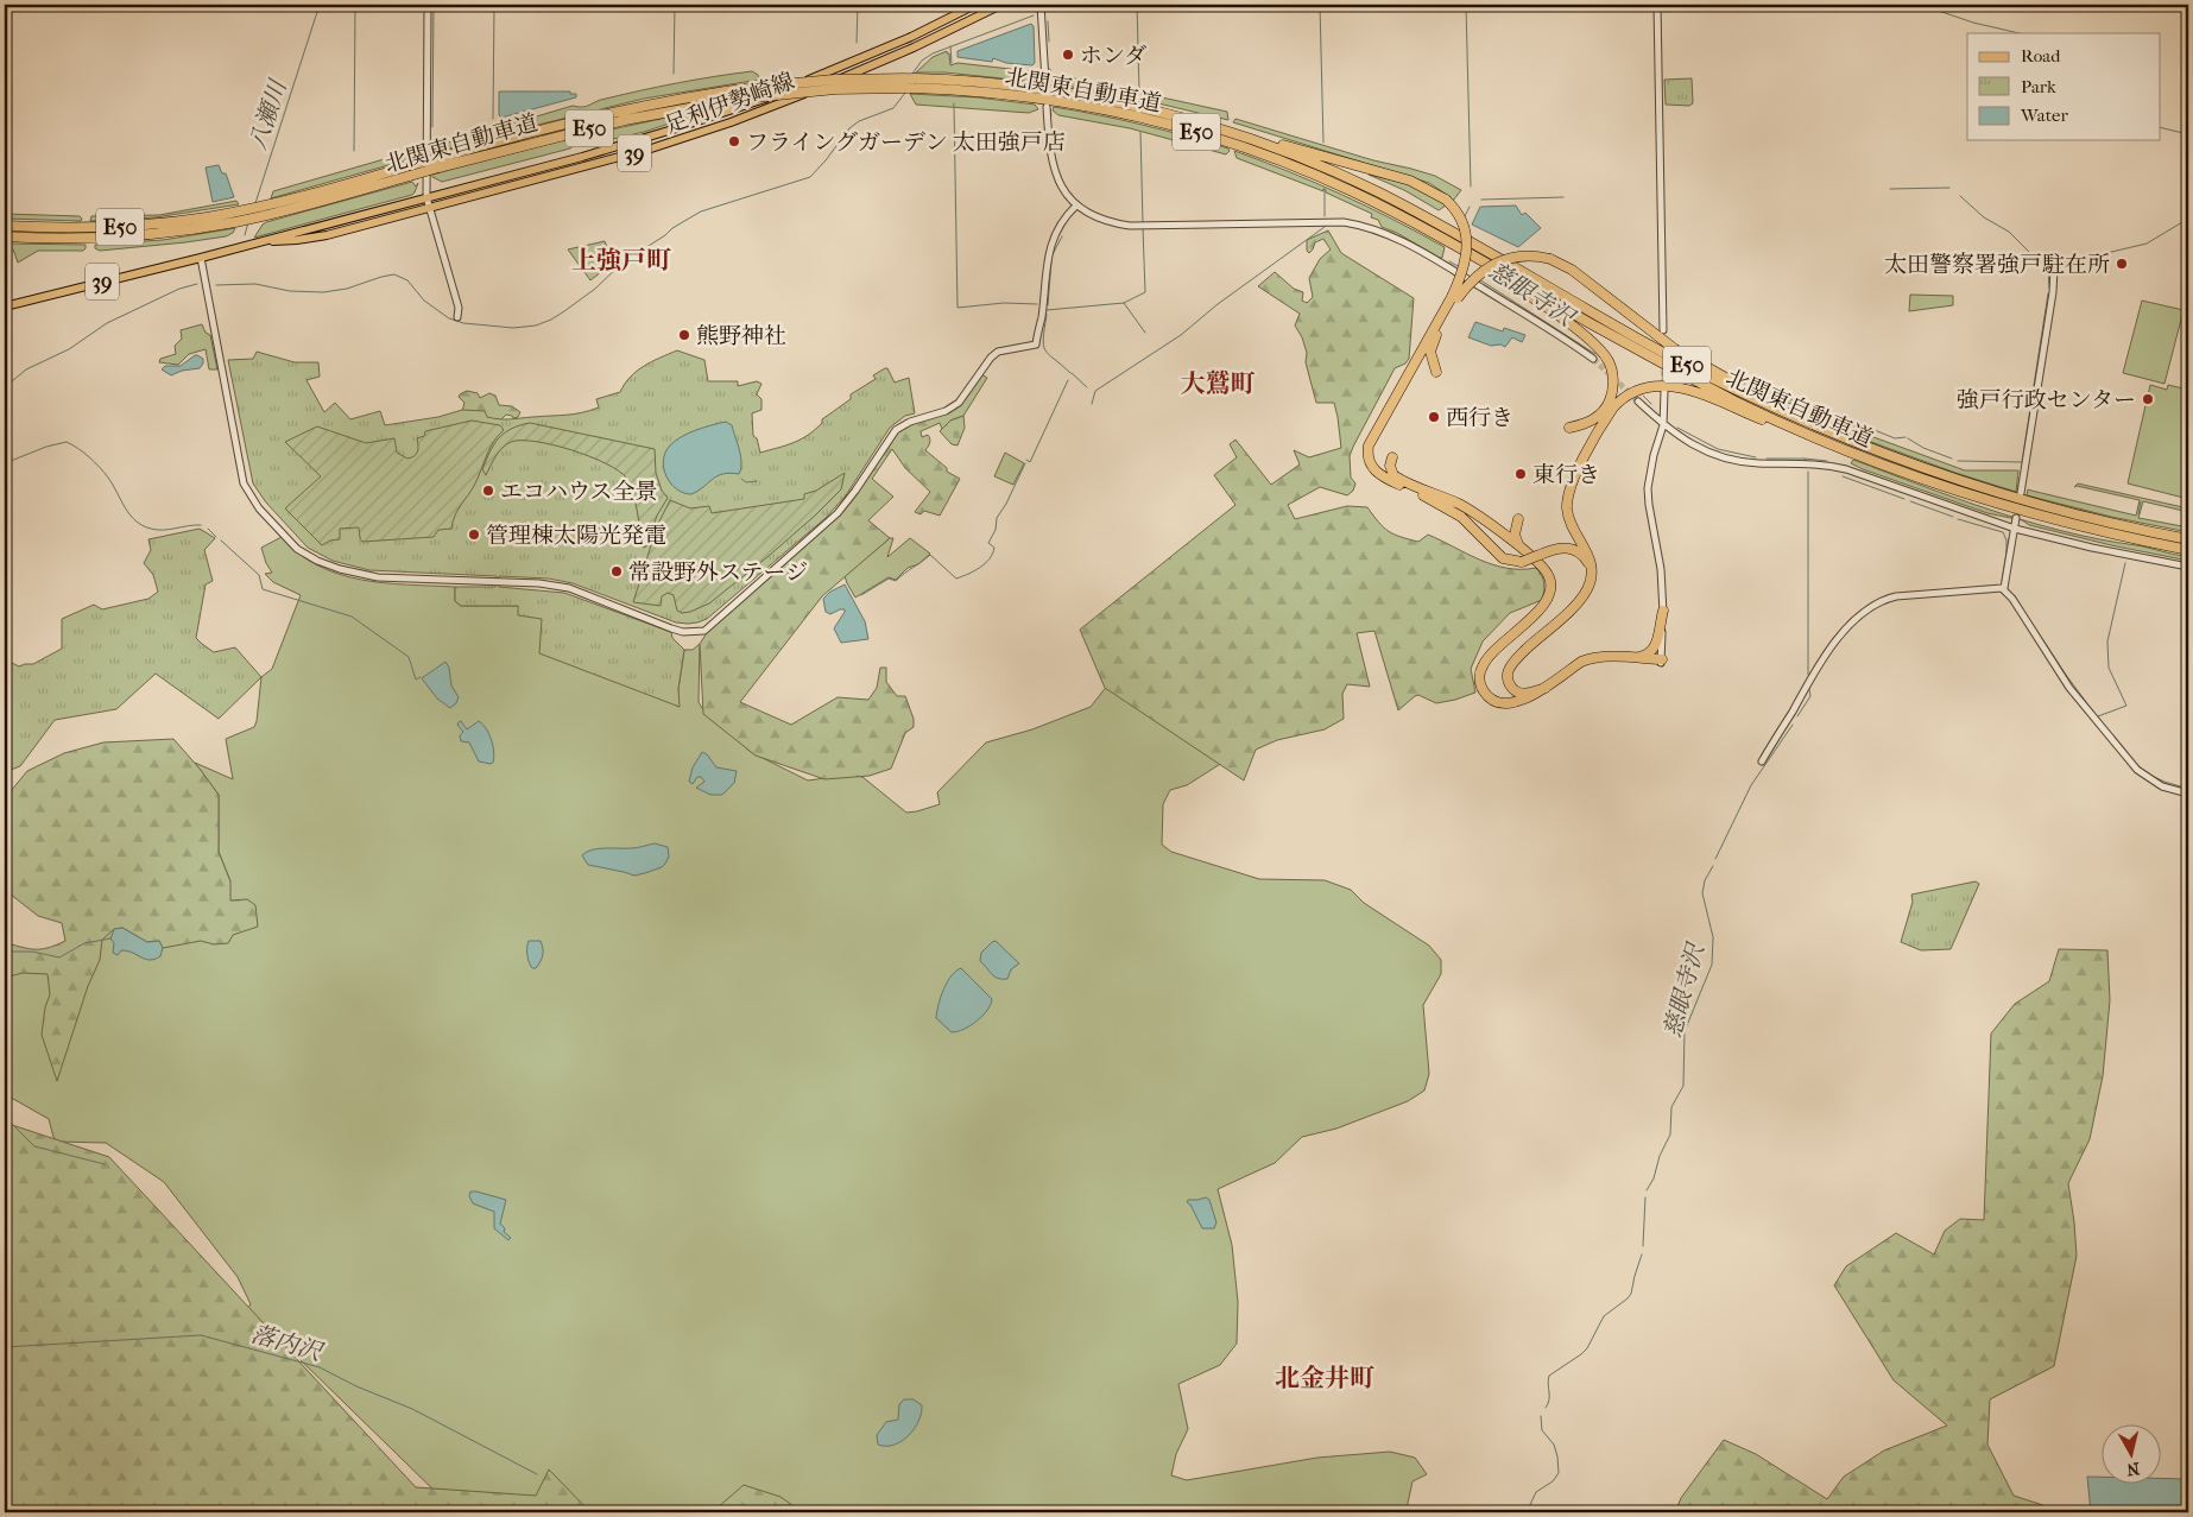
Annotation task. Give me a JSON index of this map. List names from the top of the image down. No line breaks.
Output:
{"streets":{"highway":["北関東自動車道","E50"],"main road":["足利伊勢崎線","39"]},"districts":["上強戸町","大鷲町","北金井町"],"water":["八瀬川","慈眼寺沢","落内沢"],"places":["ホンダ","フライングガーデン 太田強戸店","太田警察署強戸駐在所","熊野神社","強戸行政センター","西行き","東行き","エコハウス全景","管理棟太陽光発電","常設野外ステージ"],"legend":["Road","Park","Water"],"north":"bottom"}
